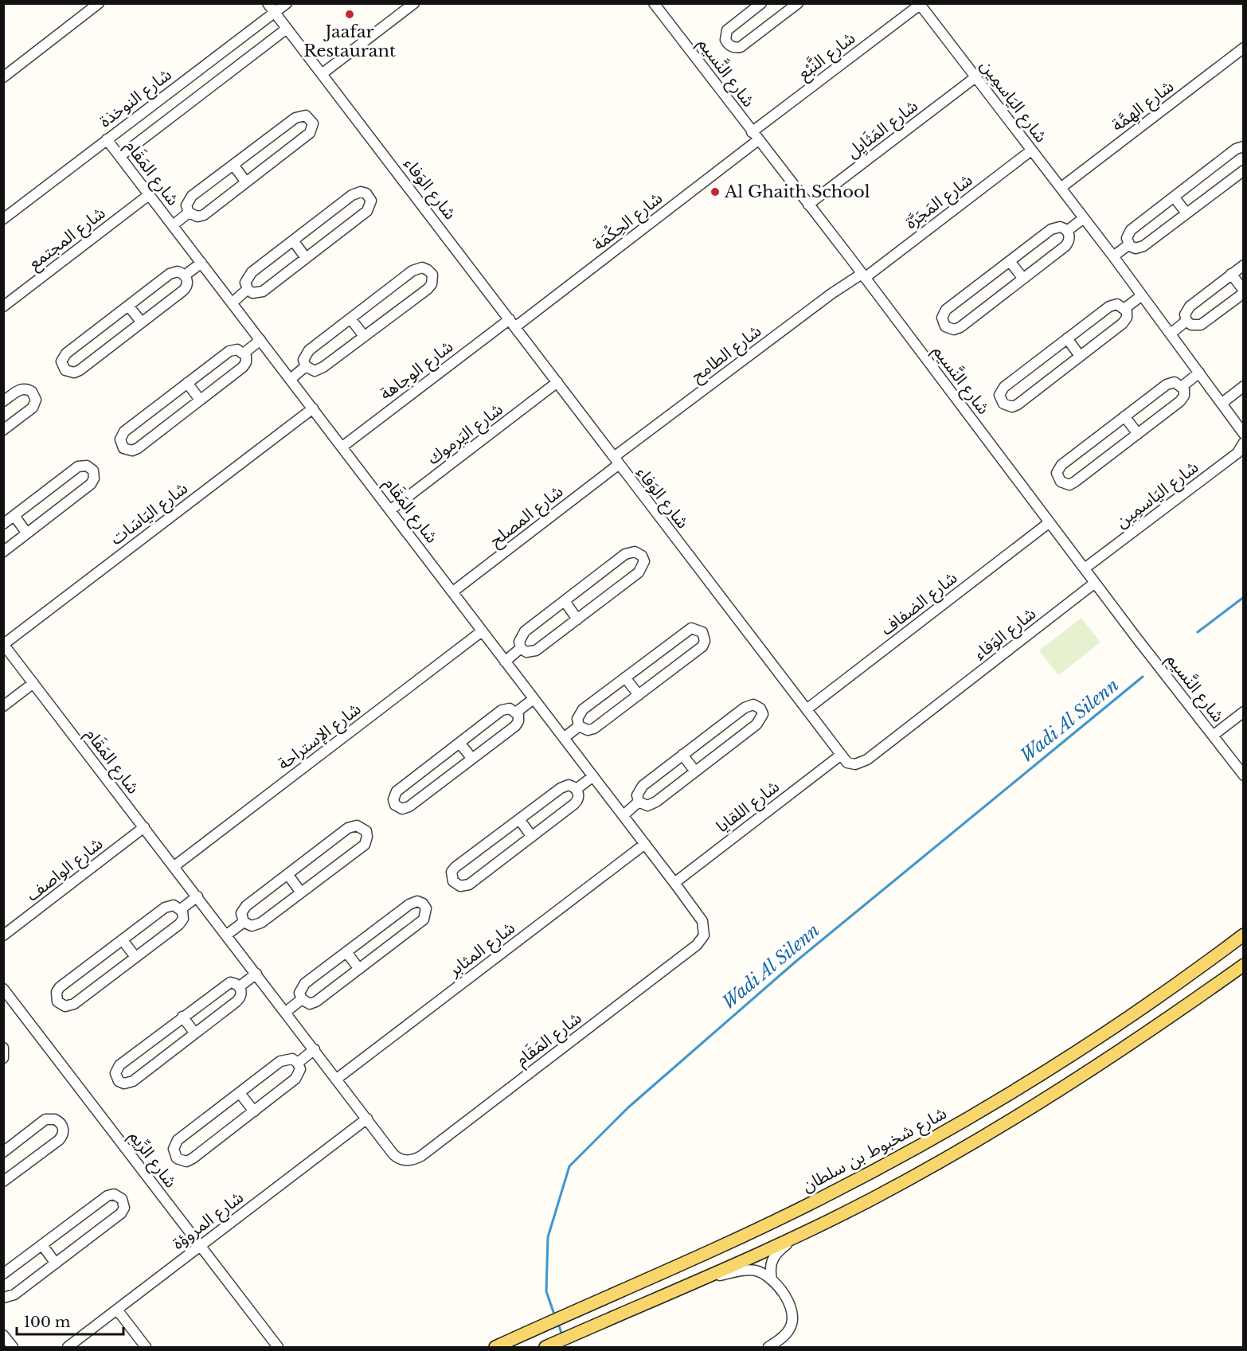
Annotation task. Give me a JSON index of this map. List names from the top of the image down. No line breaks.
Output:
{"streets":{"main road":["شارع شخبوط بن سلطان"],"street":["شارع النَّبْع","شارع النَّسيم","شارع النوخذة","شارع اليَاسمِين","شارع الهِمَّة","شارع المَثَايِل","شارع المَقَام","شارع الوَفاء","شارع المَجَرَّة","شارع الحِكْمَة","شارع المجتمع","شارع الطامح","شارع الوجاهة","شارع اليَرموك","شارع اليَاسَات","شارع المصلح","شارع الضفاف","شارع الإستراحة","شارع اللقايا","شارع الواصف","شارع المثابر","شارع الرِّيم","شارع المروؤة"]},"crossings":[["شارع النَّبْع","شارع النَّسيم"],["شارع النَّبْع","شارع اليَاسمِين"],["شارع النَّبْع","شارع الحِكْمَة"],["شارع النَّسيم","شارع اليَاسمِين"],["شارع النَّسيم","شارع المَثَايِل"],["شارع النَّسيم","شارع الوَفاء"],["شارع النَّسيم","شارع المَجَرَّة"],["شارع النَّسيم","شارع الحِكْمَة"],["شارع النَّسيم","شارع الطامح"],["شارع النَّسيم","شارع الضفاف"],["شارع النوخذة","شارع المَقَام"],["شارع النوخذة","شارع الوَفاء"],["شارع اليَاسمِين","شارع الهِمَّة"],["شارع اليَاسمِين","شارع المَثَايِل"],["شارع اليَاسمِين","شارع المَجَرَّة"],["شارع المَقَام","شارع المجتمع"],["شارع المَقَام","شارع الوجاهة"],["شارع المَقَام","شارع اليَرموك"],["شارع المَقَام","شارع اليَاسَات"],["شارع المَقَام","شارع المصلح"],["شارع المَقَام","شارع الإستراحة"],["شارع المَقَام","شارع اللقايا"],["شارع المَقَام","شارع الواصف"],["شارع المَقَام","شارع المثابر"],["شارع المَقَام","شارع المروؤة"],["شارع الوَفاء","شارع الحِكْمَة"],["شارع الوَفاء","شارع الطامح"],["شارع الوَفاء","شارع الوجاهة"],["شارع الوَفاء","شارع اليَرموك"],["شارع الوَفاء","شارع المصلح"],["شارع الوَفاء","شارع الضفاف"],["شارع الوَفاء","شارع اللقايا"],["شارع المَجَرَّة","شارع الطامح"],["شارع الحِكْمَة","شارع الوجاهة"],["شارع الطامح","شارع المصلح"],["شارع الرِّيم","شارع المروؤة"]],"water":["Wadi Al Silenn"],"places":["Jaafar Restaurant","Al Ghaith School"],"scale_bar":"100 m"}
